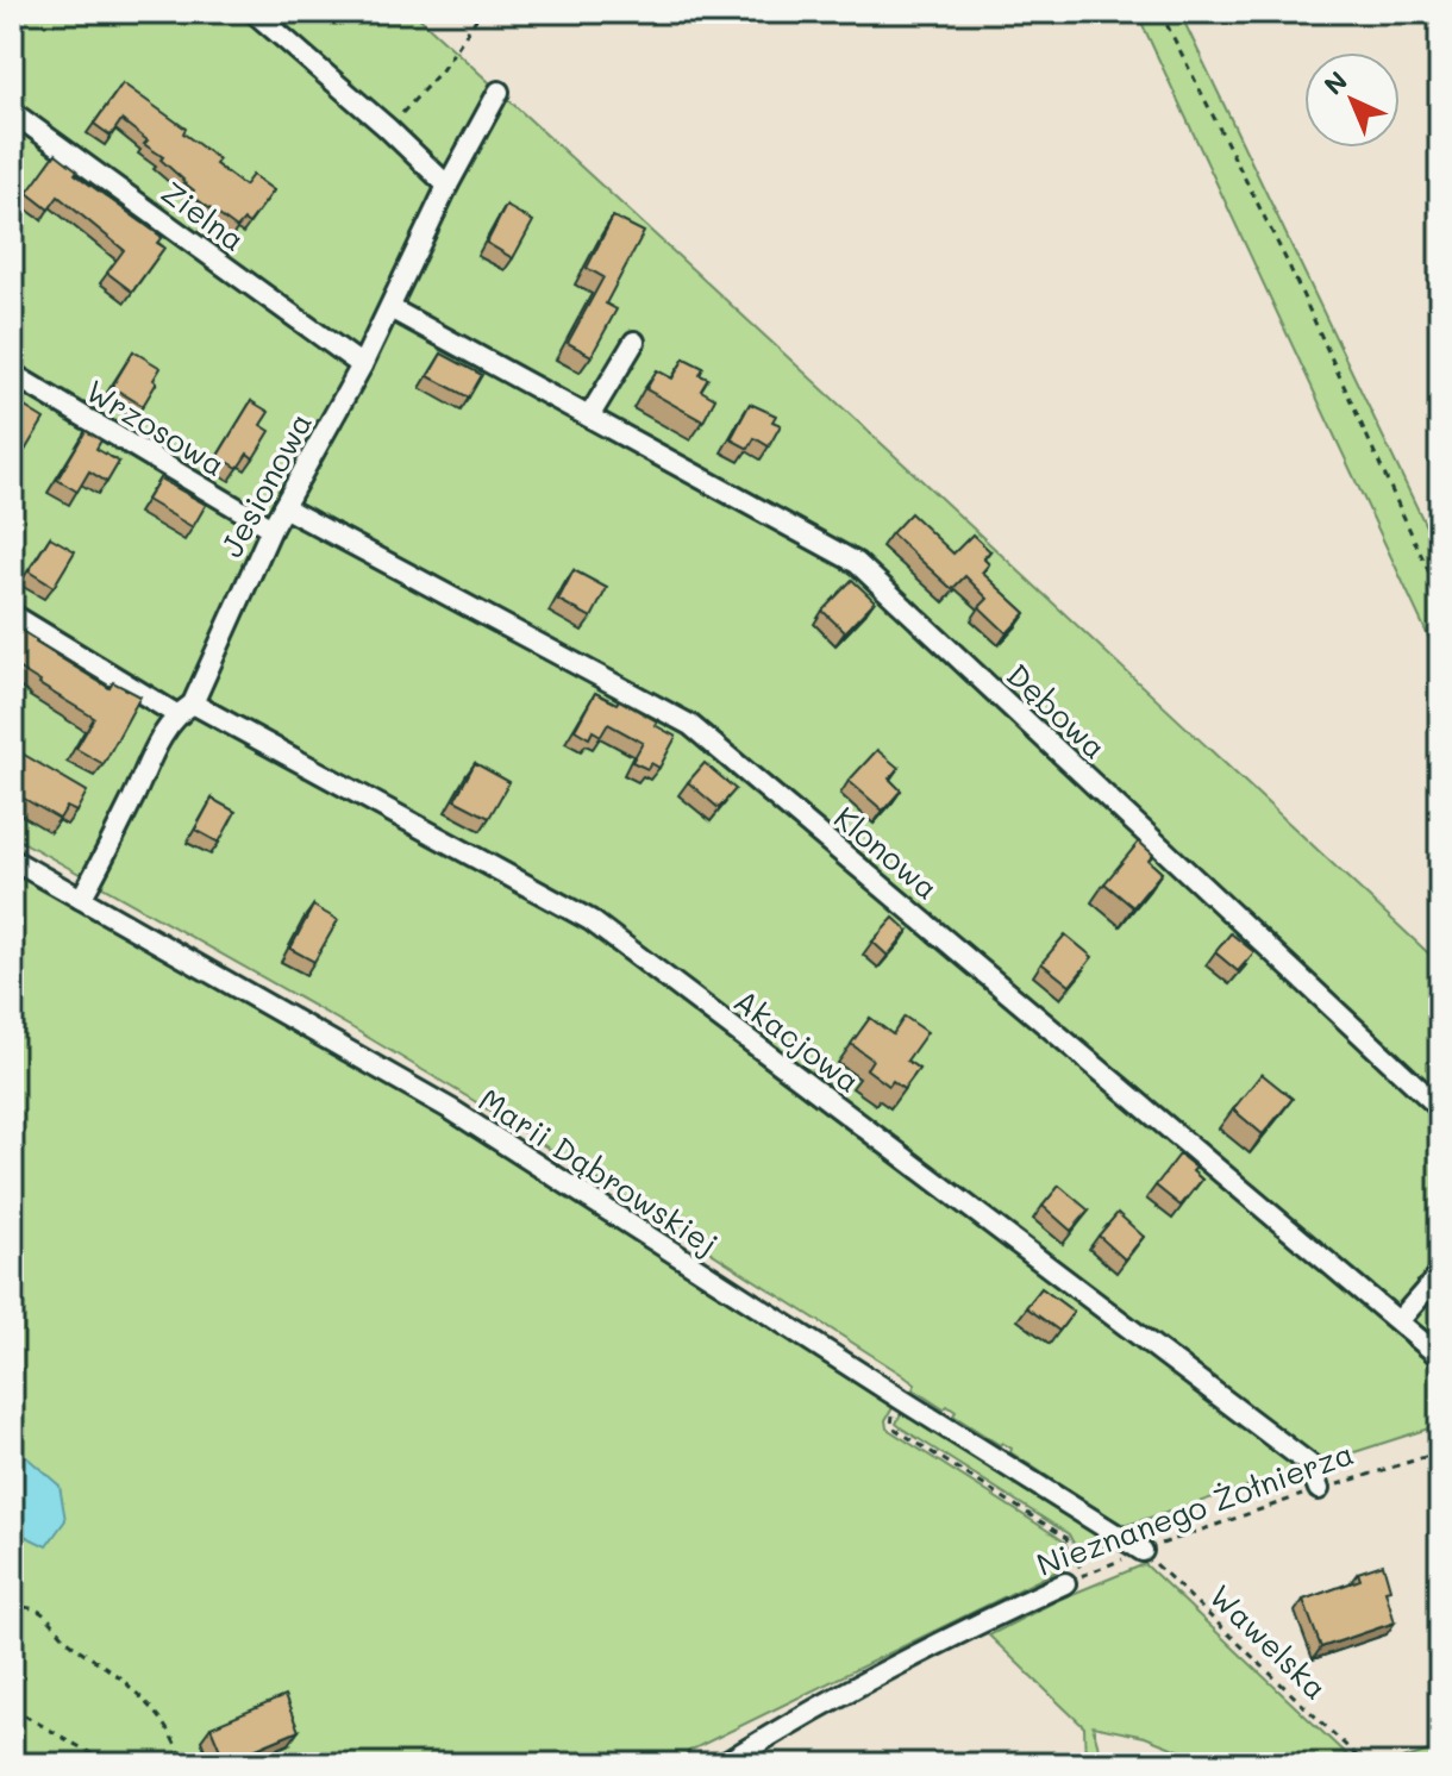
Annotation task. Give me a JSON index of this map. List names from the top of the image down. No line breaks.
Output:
{"streets":{"street":["Zielna","Wrzosowa","Jesionowa","Dębowa","Klonowa","Akacjowa","Marii Dąbrowskiej","Nieznanego Żołnierza"],"path":["Wawelska"]},"crossings":[["Zielna","Jesionowa"],["Wrzosowa","Jesionowa"],["Jesionowa","Dębowa"],["Jesionowa","Klonowa"],["Jesionowa","Akacjowa"],["Jesionowa","Marii Dąbrowskiej"],["Akacjowa","Nieznanego Żołnierza"],["Marii Dąbrowskiej","Nieznanego Żołnierza"],["Marii Dąbrowskiej","Wawelska"],["Nieznanego Żołnierza","Wawelska"]],"north":"top left"}
